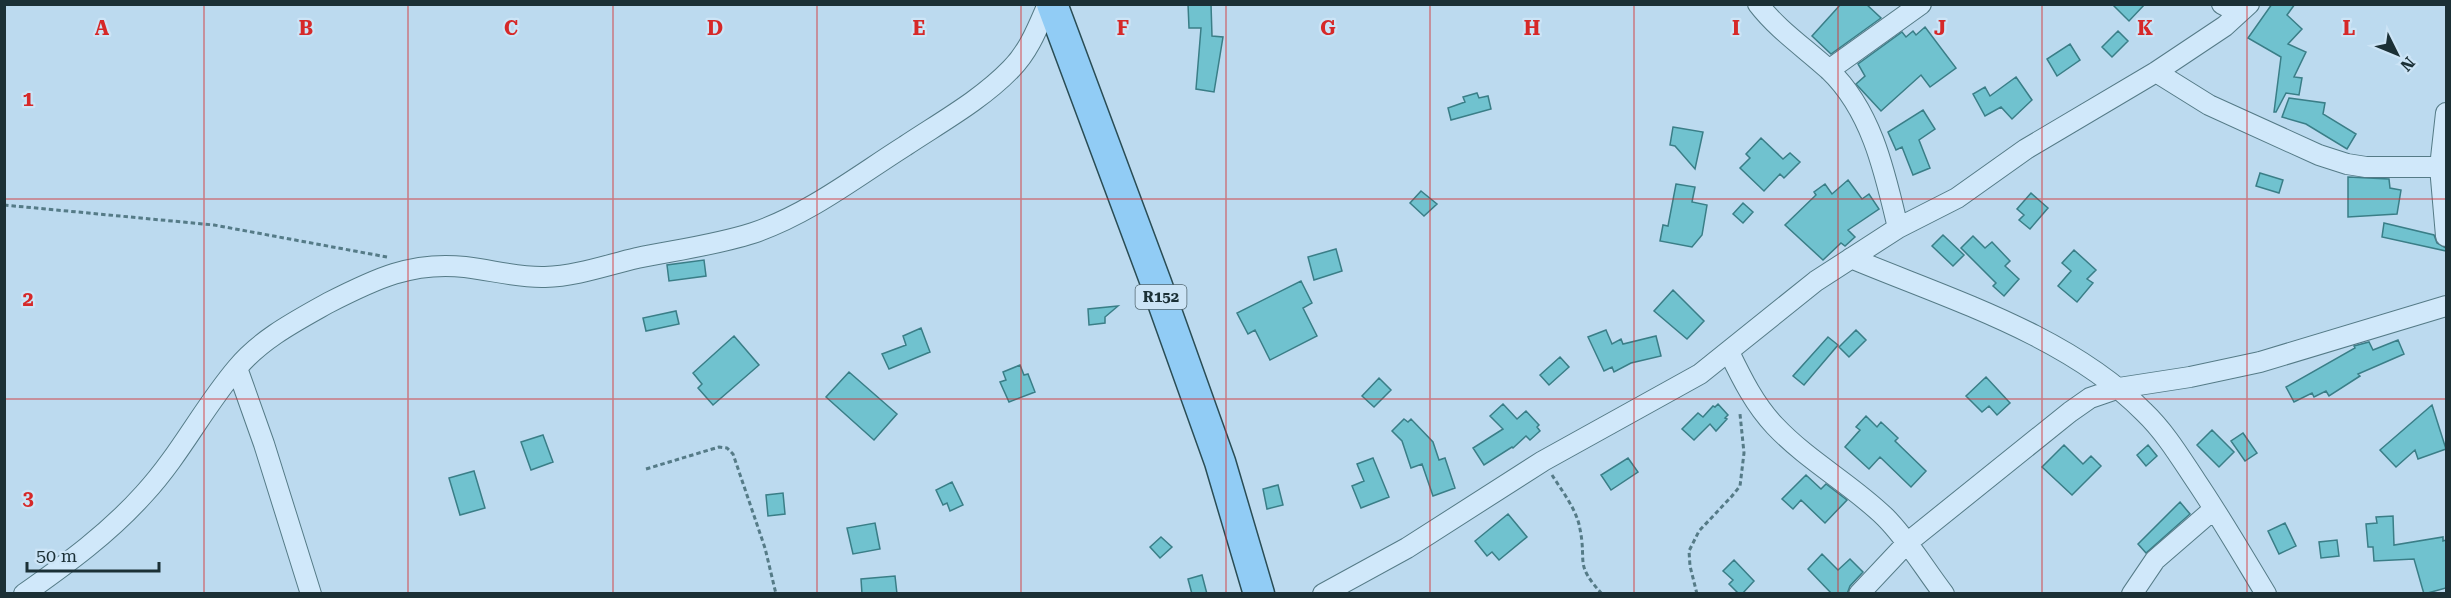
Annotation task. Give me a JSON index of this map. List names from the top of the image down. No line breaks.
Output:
{"streets":{"main road":["R152"]},"scale_bar":"50 m","north":"bottom right","grid":{"columns":["A","B","C","D","E","F","G","H","I","J","K","L"],"rows":["1","2","3"]}}
